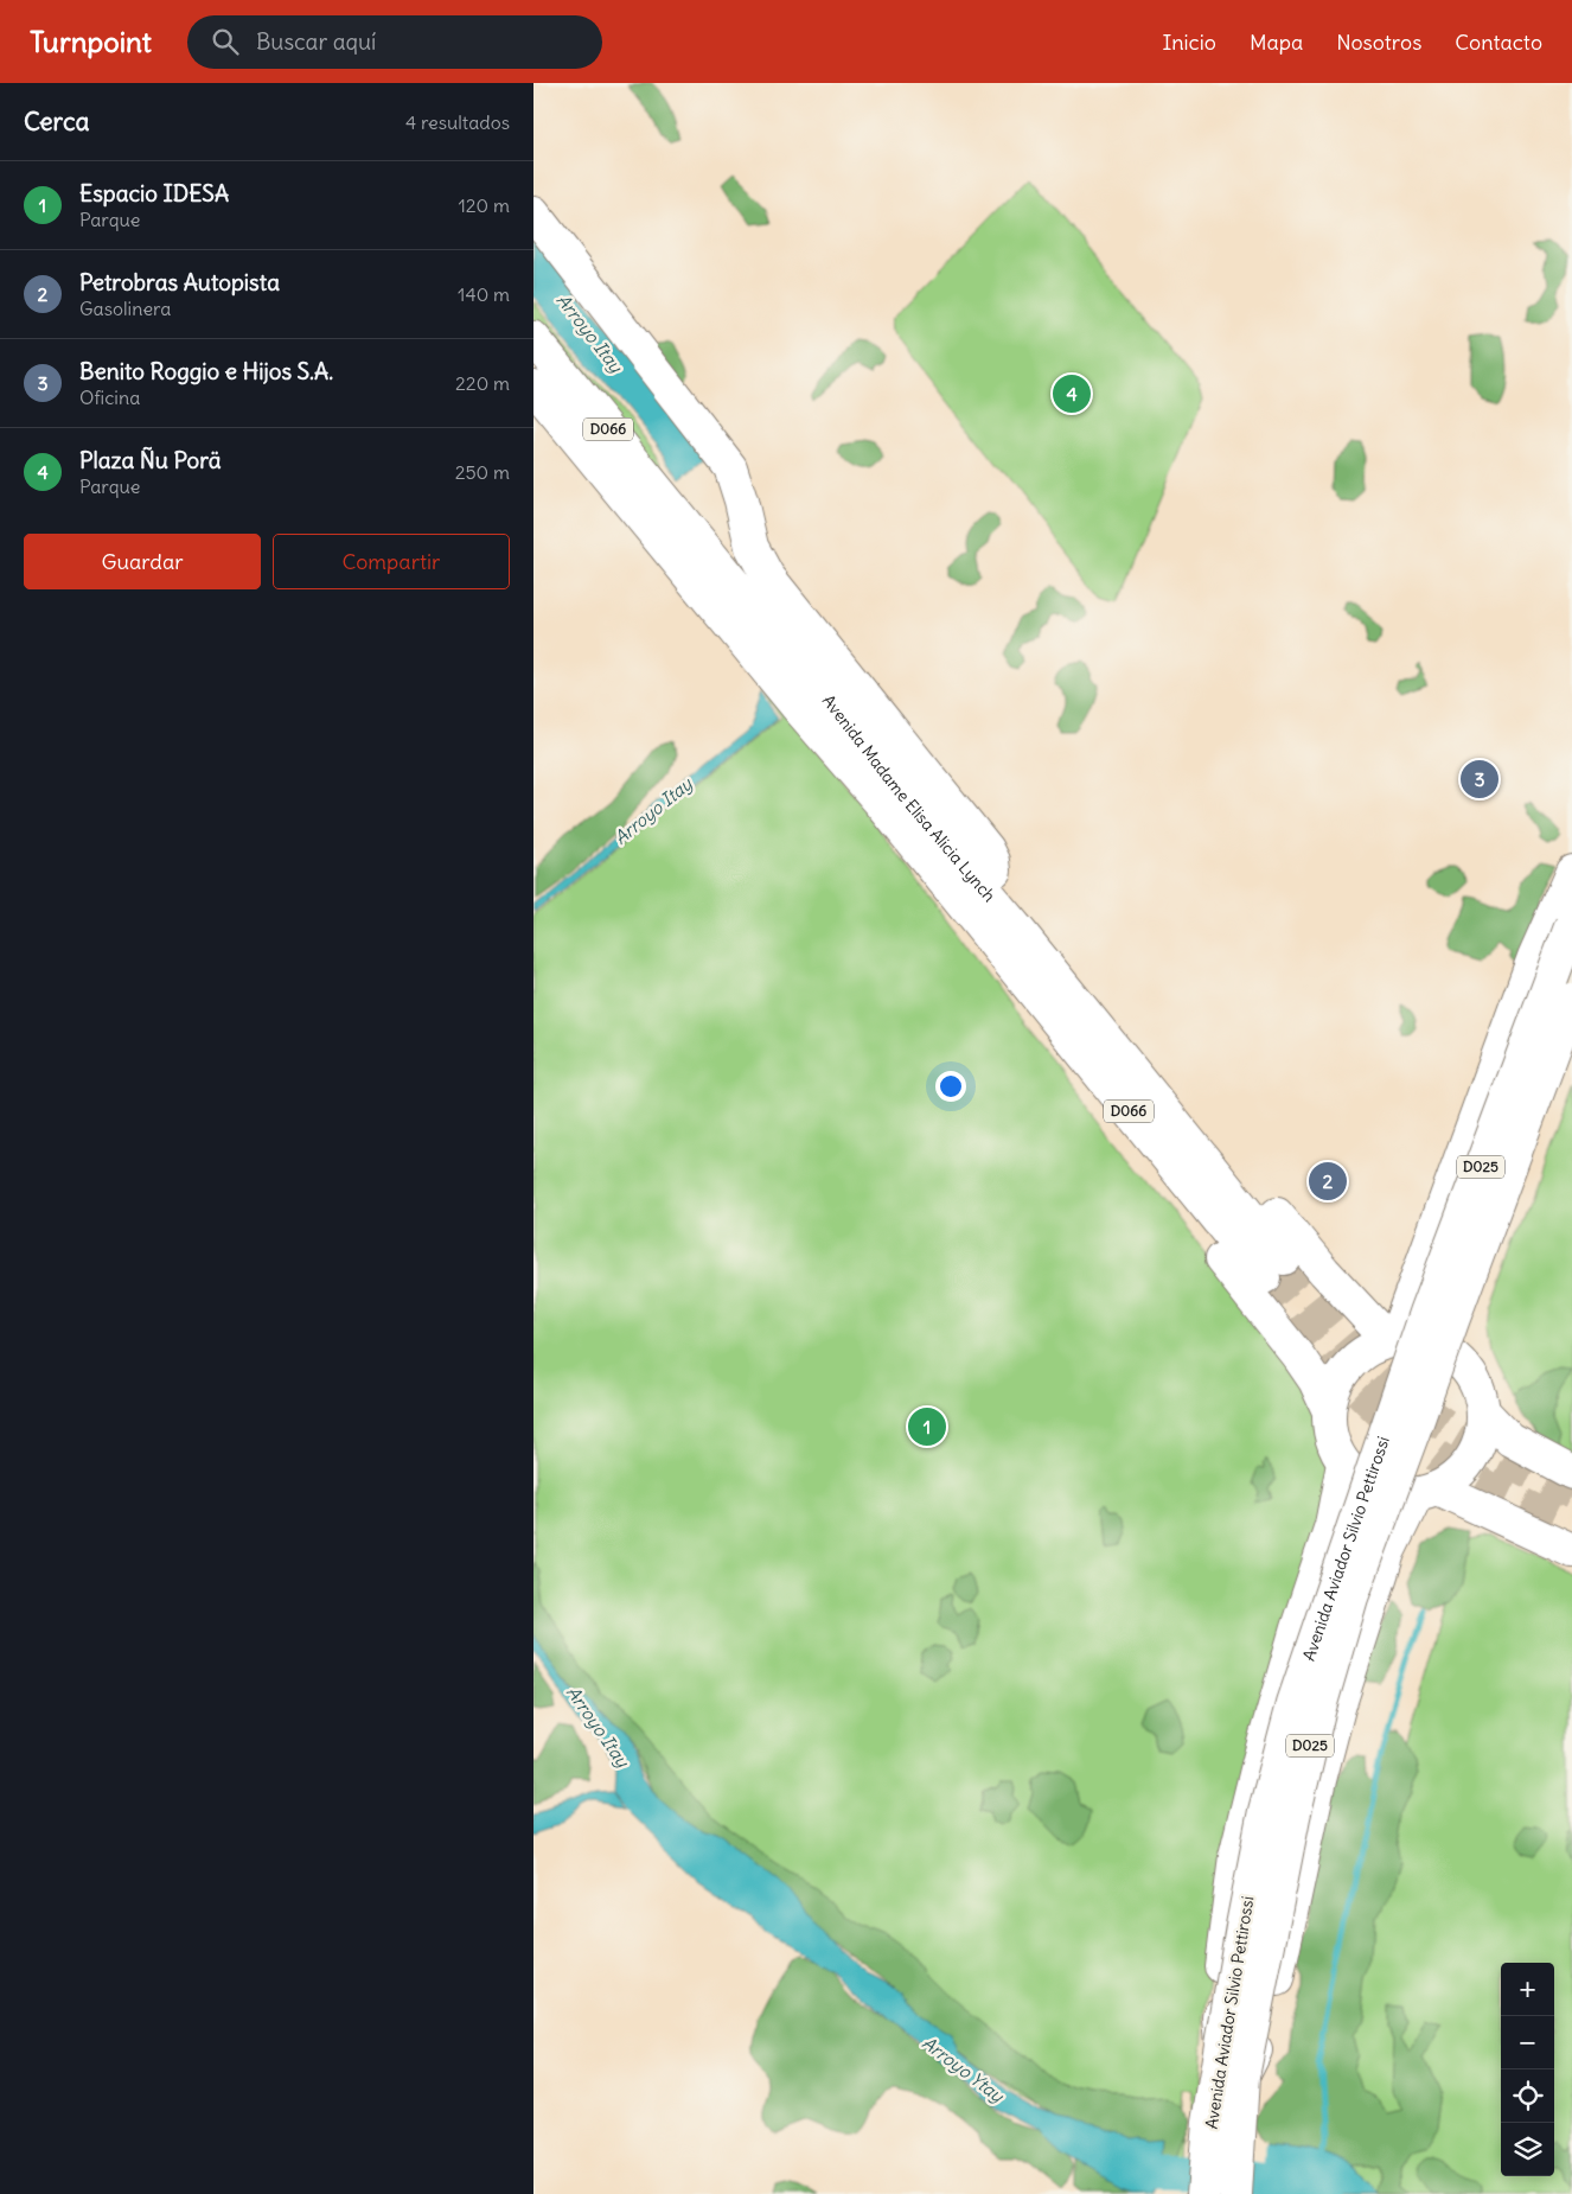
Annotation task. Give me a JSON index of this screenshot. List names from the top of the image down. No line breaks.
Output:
{"streets":{"main road":["D066","Avenida Madame Elisa Alicia Lynch","D025","Avenida Aviador Silvio Pettirossi"]},"water":["Arroyo Itay","Arroyo Ytay"],"page":{"header":"Turnpoint","search":"Buscar aquí","nav":["Inicio","Mapa","Nosotros","Contacto"],"heading":["Cerca","4 resultados"],"list":[{"mark":"1","name":"Espacio IDESA","note":"Parque","value":"120 m"},{"mark":"2","name":"Petrobras Autopista","note":"Gasolinera","value":"140 m"},{"mark":"3","name":"Benito Roggio e Hijos S.A.","note":"Oficina","value":"220 m"},{"mark":"4","name":"Plaza Ñu Porä","note":"Parque","value":"250 m"}],"pins":["4","3","2","1"],"buttons":["Guardar","Compartir"],"map_buttons":["+","−"]}}
